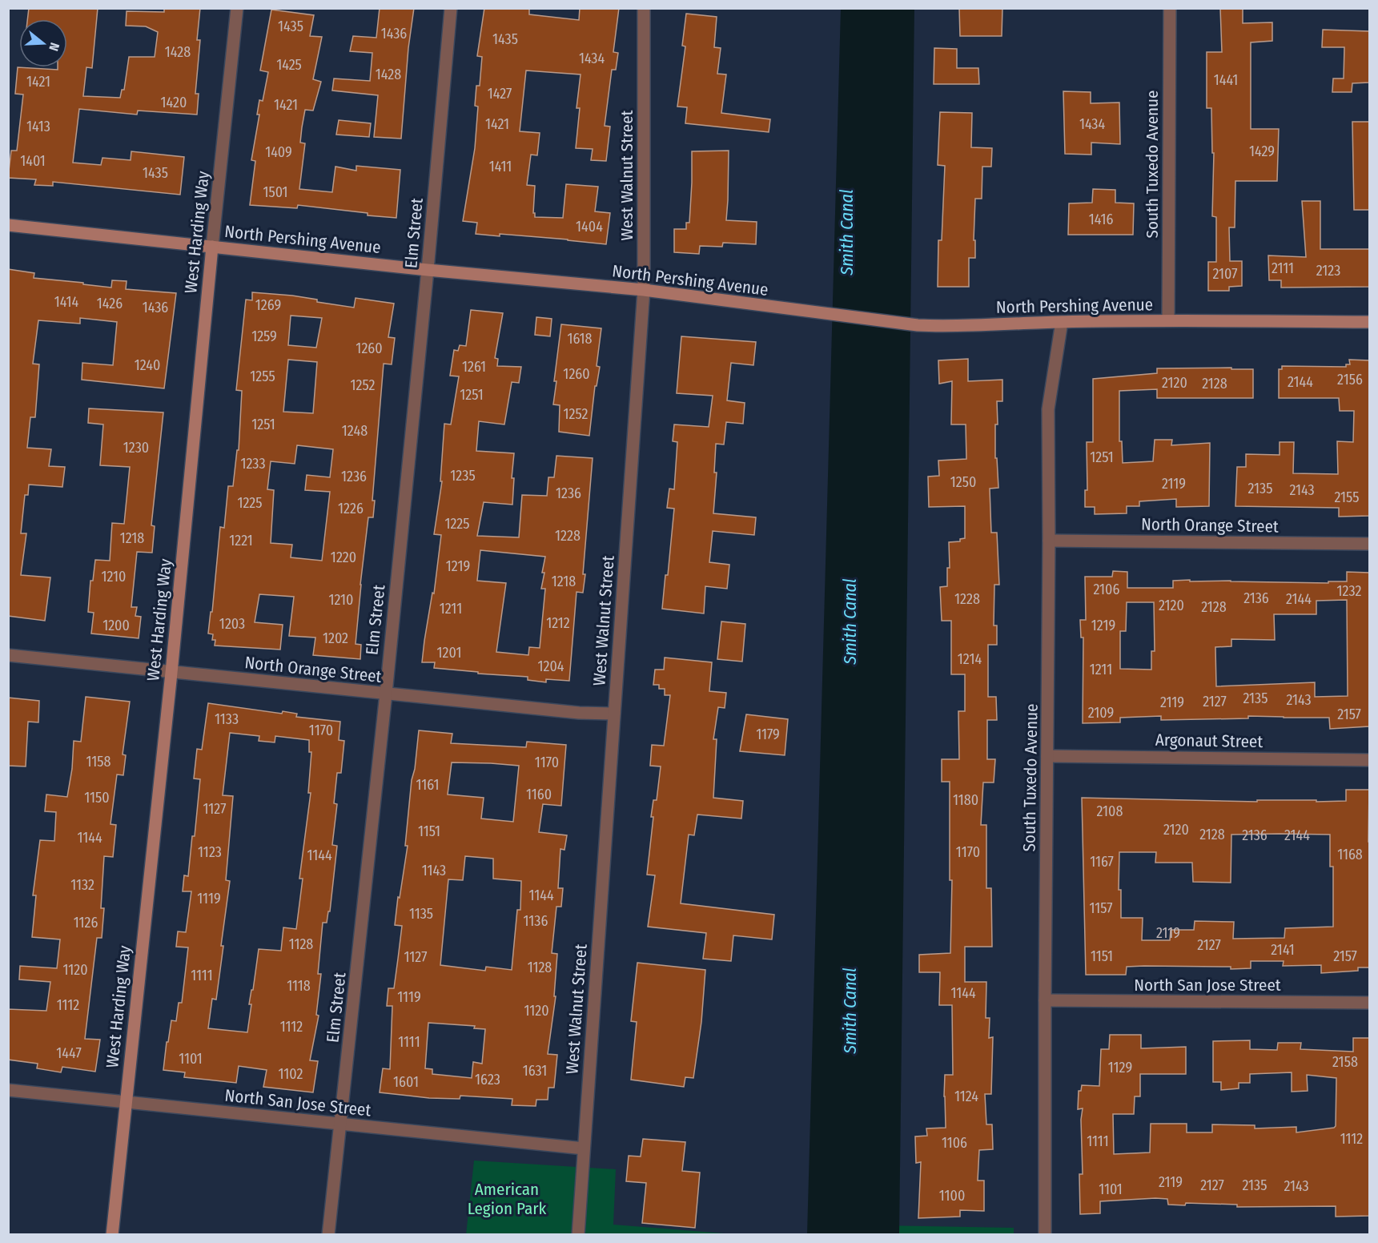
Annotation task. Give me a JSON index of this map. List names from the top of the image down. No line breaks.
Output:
{"streets":{"main road":["West Harding Way","North Pershing Avenue"],"street":["South Tuxedo Avenue","West Walnut Street","Elm Street","North Orange Street","Argonaut Street","North San Jose Street"]},"crossings":[["South Tuxedo Avenue","North Pershing Avenue"],["South Tuxedo Avenue","North Orange Street"],["South Tuxedo Avenue","Argonaut Street"],["South Tuxedo Avenue","North San Jose Street"],["West Walnut Street","North Pershing Avenue"],["West Walnut Street","North Orange Street"],["West Walnut Street","North San Jose Street"],["West Harding Way","North Pershing Avenue"],["West Harding Way","North Orange Street"],["West Harding Way","North San Jose Street"],["Elm Street","North Pershing Avenue"],["Elm Street","North Orange Street"],["Elm Street","North San Jose Street"]],"water":["Smith Canal"],"parks":["American Legion Park"],"house_numbers":["1435","1436","1435","1428","1434","1425","1428","1441","1421","1427","1420","1421","1421","1434","1413","1429","1409","1401","1411","1435","1501","1416","1404","2111","2123","2107","1414","1426","1269","1436","1259","1618","1260","1240","1261","1260","1255","2156","2144","2120","2128","1252","1251","1252","1251","1248","1230","1251","1233","1235","1236","1250","2119","2135","2143","1236","2155","1225","1226","1225","1228","1218","1221","1220","1219","1210","1218","2106","1232","2136","1228","2144","1210","2120","2128","1211","1212","1203","1200","1219","1202","1201","1214","1204","1211","2135","2143","2127","2119","2109","2157","1133","1170","1179","1158","1170","1161","1160","1150","1180","1127","2108","2120","1151","2128","2136","2144","1144","1123","1170","1168","1144","1167","1143","1132","1144","1119","1157","1135","1136","1126","2119","1128","2127","2141","1151","2157","1127","1128","1120","1111","1118","1144","1119","1112","1120","1112","1111","1447","1101","2158","1129","1631","1102","1623","1601","1124","1112","1111","1106","2119","2127","2135","2143","1101","1100"],"north":"right"}
